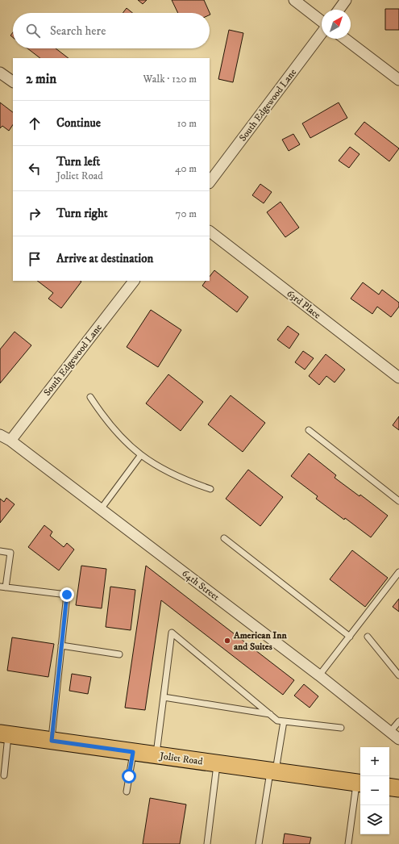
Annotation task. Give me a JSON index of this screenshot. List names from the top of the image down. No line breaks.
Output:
{"streets":{"main road":["Joliet Road"],"street":["South Edgewood Lane","63rd Place","64th Street"]},"crossings":[["South Edgewood Lane","64th Street"]],"places":["American Inn and Suites"],"north":"top right","page":{"search":"Search here","heading":["2 min","Walk · 120 m"],"list":[["Continue","10 m"],["Turn left","Joliet Road","40 m"],["Turn right","70 m"],"Arrive at destination"],"map_buttons":["+","−"]}}
